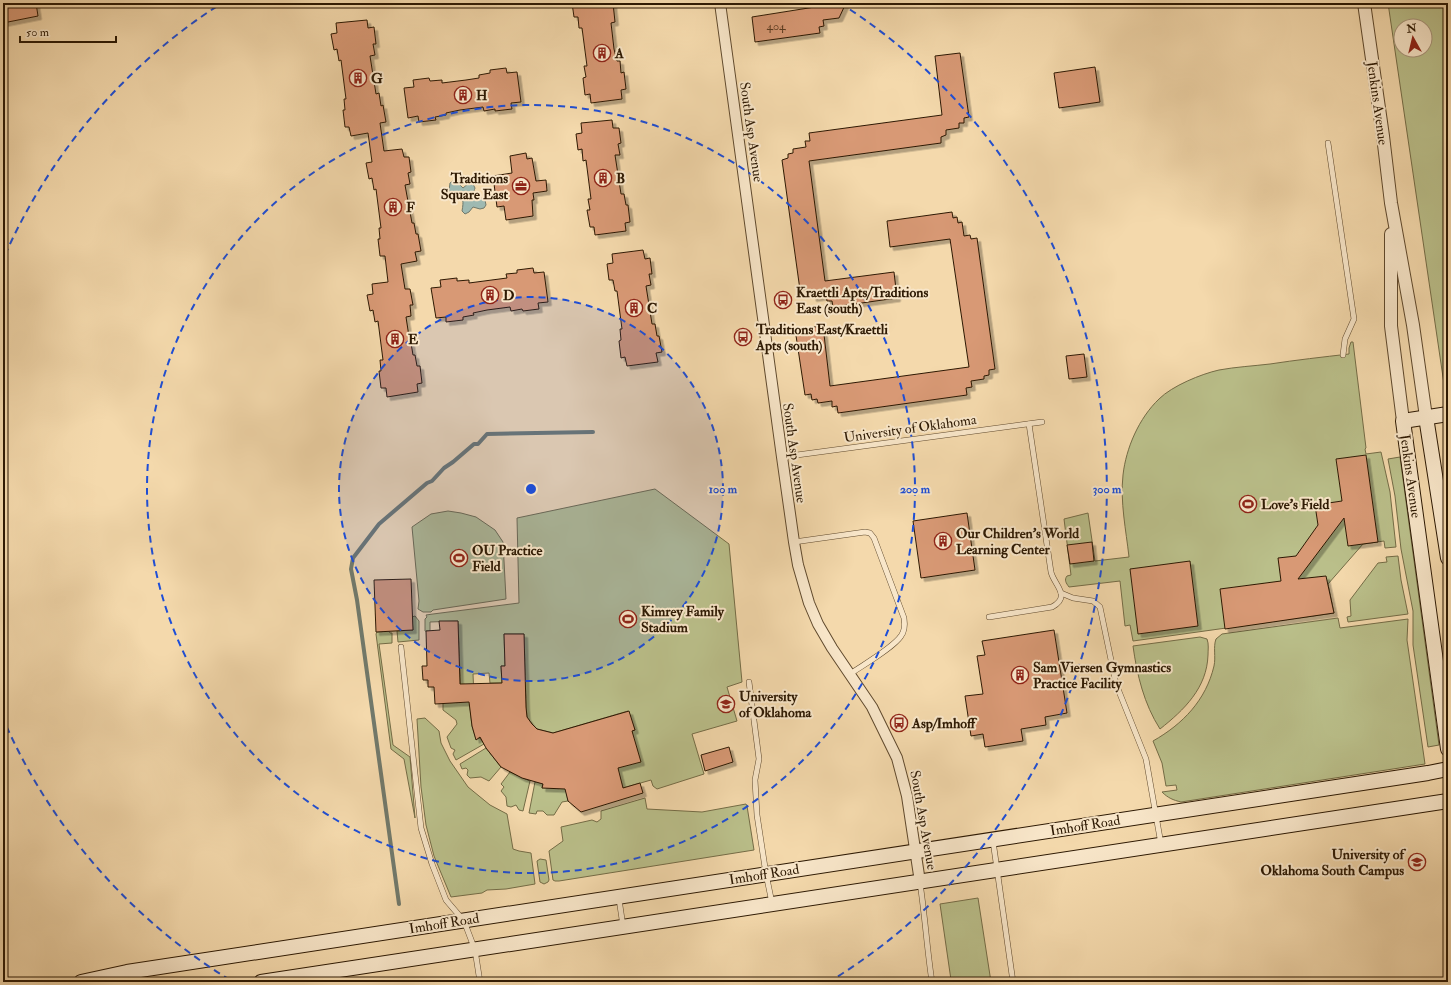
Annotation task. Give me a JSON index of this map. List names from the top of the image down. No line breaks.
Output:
{"streets":{"main road":["Jenkins Avenue","Imhoff Road"],"street":["South Asp Avenue"],"lane":["University of Oklahoma"]},"crossings":[["South Asp Avenue","University of Oklahoma"],["South Asp Avenue","Imhoff Road"]],"places":{"building":["A","G","H","B","F","D","C","E","Our Children’s World Learning Center","Sam Viersen Gymnastics Practice Facility"],"office":["Traditions Square East"],"bus stop":["Kraettli Apts/Traditions East (south)","Traditions East/Kraettli Apts (south)","Asp/Imhoff"],"sports":["Love's Field","OU Practice Field","Kimrey Family Stadium"],"school or university":["University of Oklahoma","University of Oklahoma South Campus"]},"house_numbers":["404"],"scale_bar":"50 m","north":"top","rings":["100 m","200 m","300 m"]}
